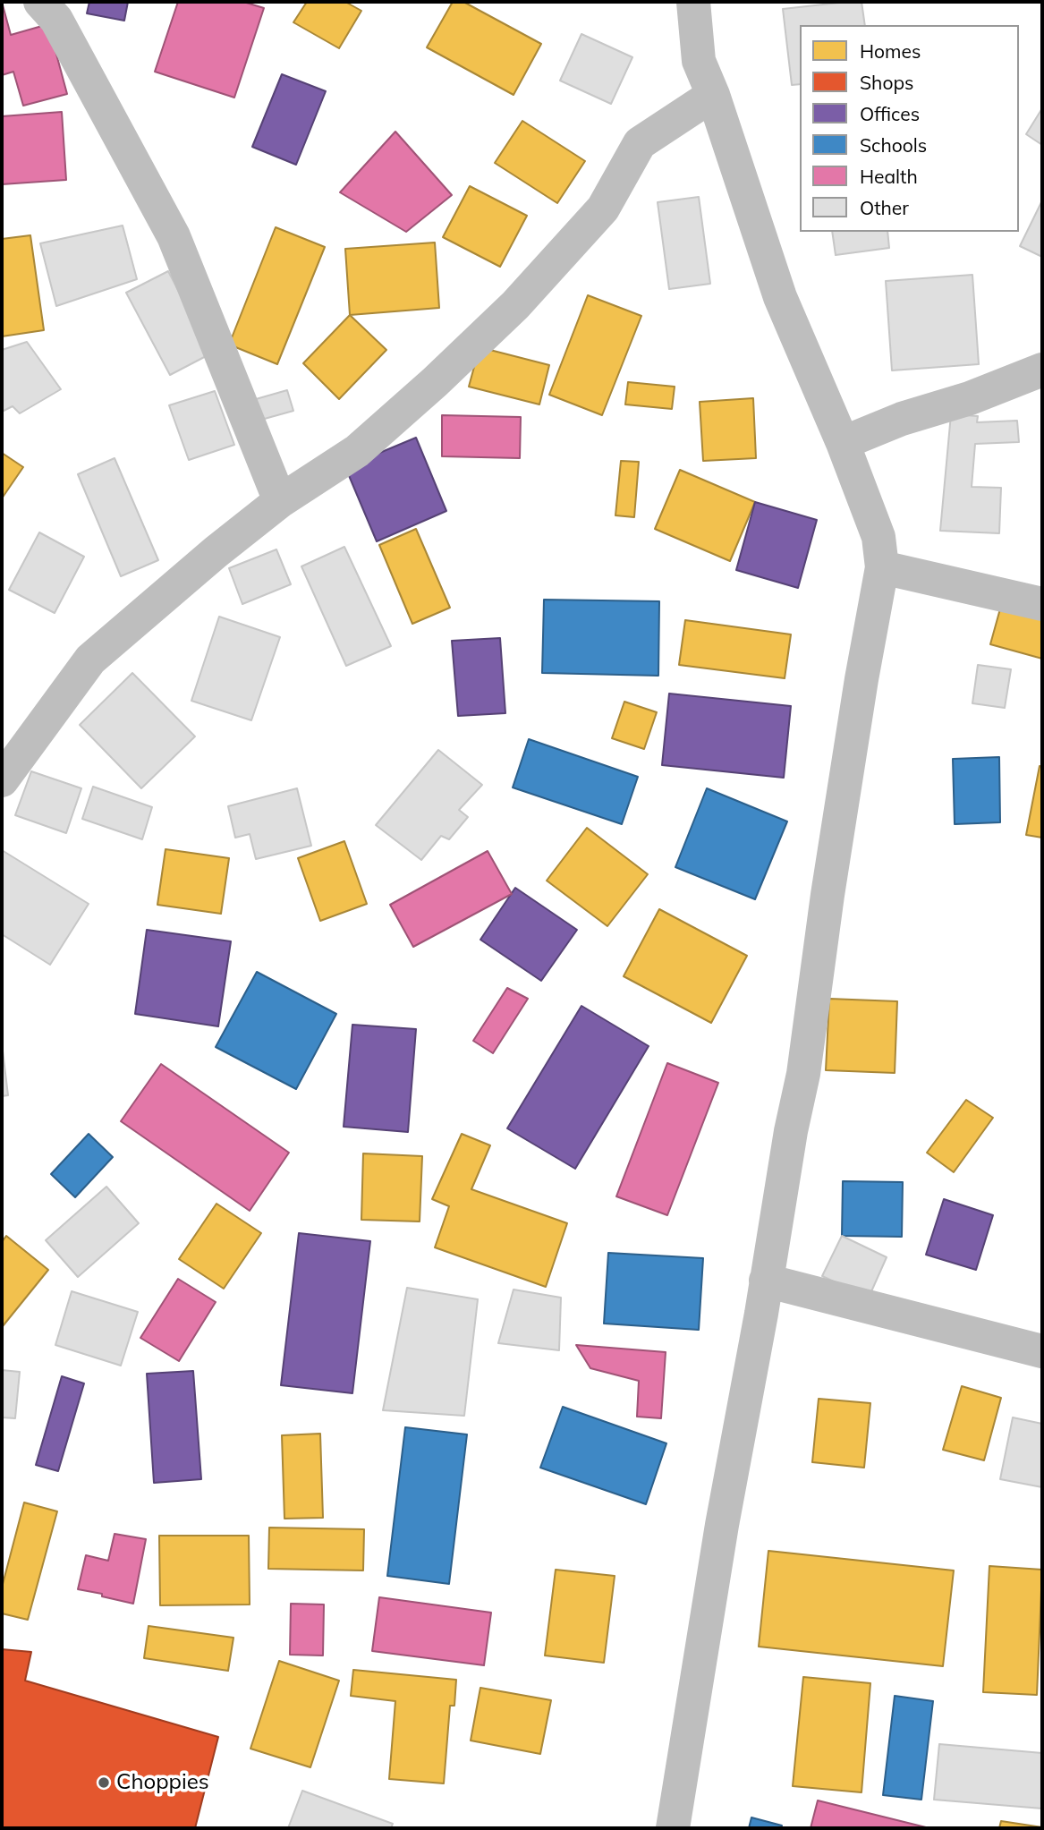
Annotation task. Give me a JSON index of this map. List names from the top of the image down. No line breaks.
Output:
{"places":["Choppies"],"legend":["Homes","Shops","Offices","Schools","Health","Other"]}
